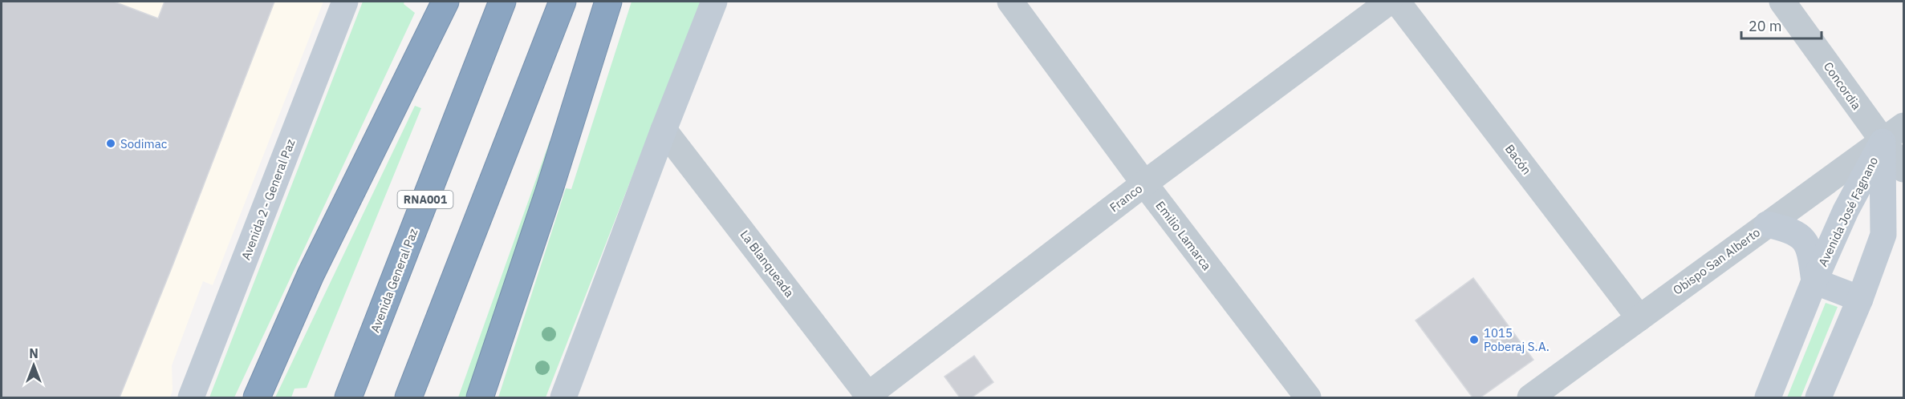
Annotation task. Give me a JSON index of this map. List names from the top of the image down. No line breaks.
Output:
{"streets":{"highway":["RNA001","Avenida General Paz"],"street":["Concordia","Bacón","Franco","Avenida 2 - General Paz","Avenida José Fagnano","Emilio Lamarca","Obispo San Alberto","La Blanqueada"]},"crossings":[["Concordia","Avenida José Fagnano"],["Concordia","Obispo San Alberto"],["Bacón","Obispo San Alberto"],["Franco","Emilio Lamarca"],["Franco","La Blanqueada"],["Avenida José Fagnano","Obispo San Alberto"]],"places":["Sodimac","1015 Poberaj S.A."],"scale_bar":"20 m","north":"top"}
